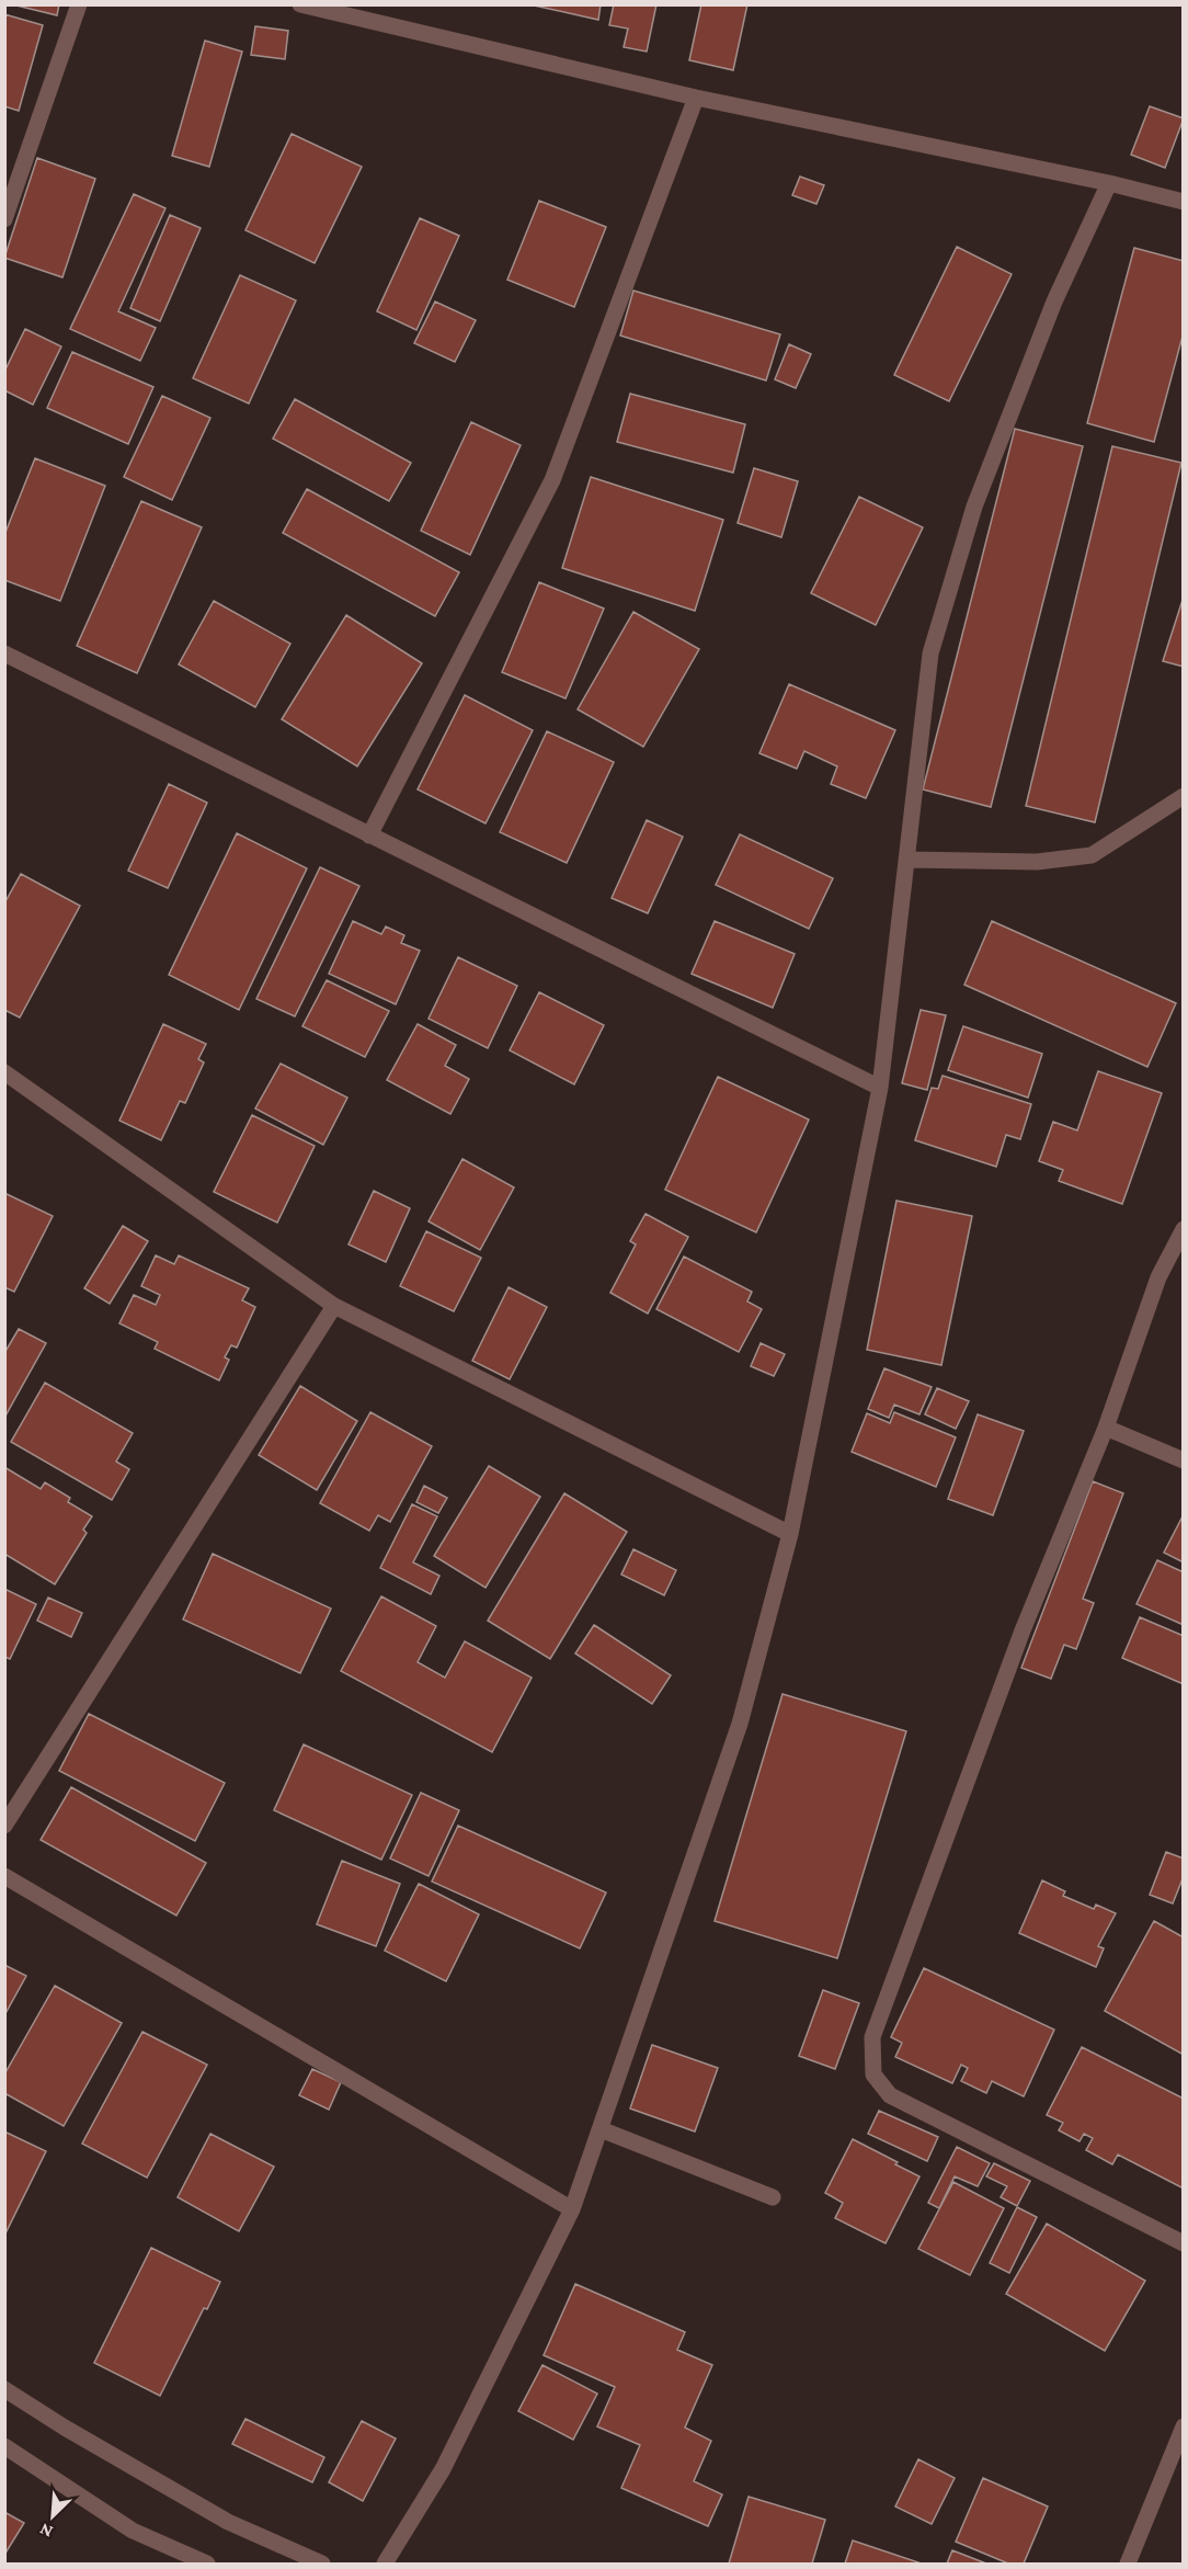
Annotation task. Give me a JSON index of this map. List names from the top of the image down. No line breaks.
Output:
{"north":"bottom left"}
